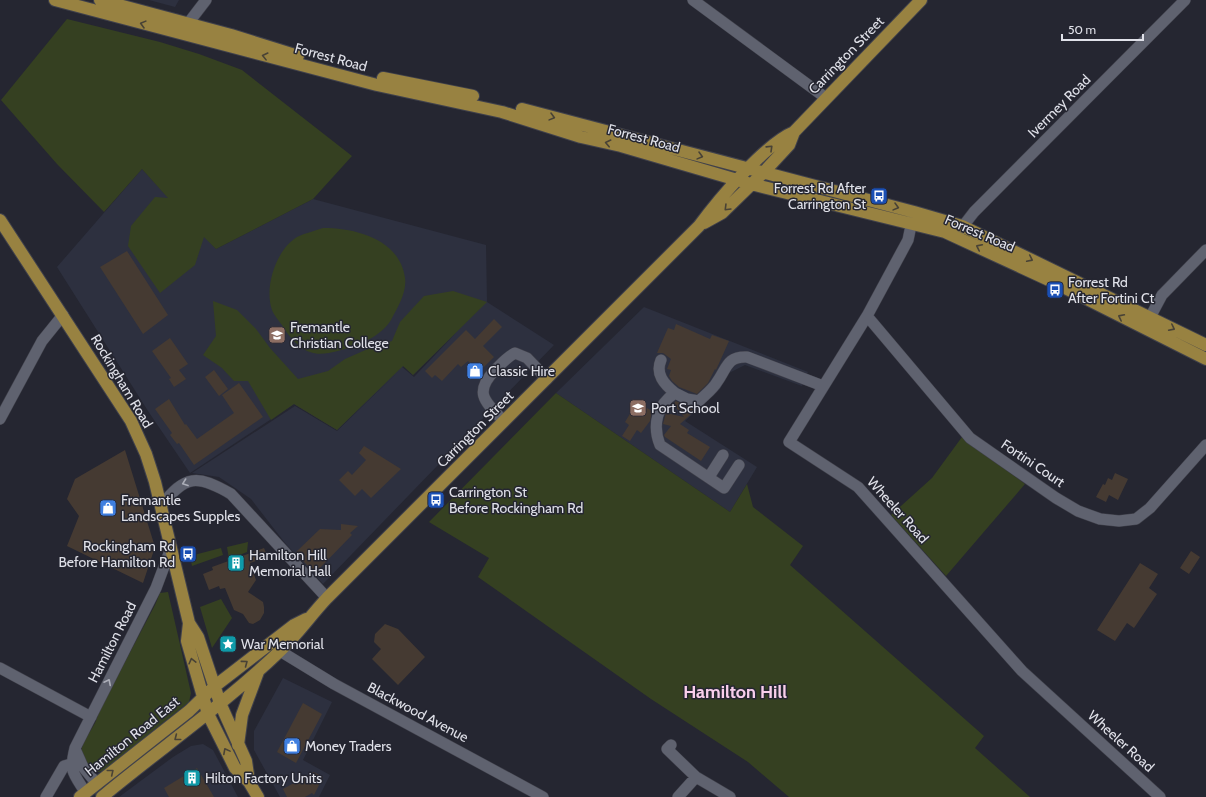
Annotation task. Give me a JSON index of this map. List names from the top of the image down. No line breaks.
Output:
{"streets":{"main road":["Carrington Street","Forrest Road","Rockingham Road","Hamilton Road East"],"street":["Ivermey Road","Fortini Court","Wheeler Road","Hamilton Road","Blackwood Avenue"]},"crossings":[["Carrington Street","Forrest Road"],["Carrington Street","Rockingham Road"],["Carrington Street","Blackwood Avenue"],["Carrington Street","Hamilton Road East"],["Forrest Road","Ivermey Road"],["Forrest Road","Wheeler Road"],["Rockingham Road","Hamilton Road"],["Rockingham Road","Hamilton Road East"],["Fortini Court","Wheeler Road"]],"one_way":["Hamilton Road"],"districts":["Hamilton Hill"],"places":{"bus stop":["Forrest Rd After Carrington St","Forrest Rd After Fortini Ct","Carrington St Before Rockingham Rd","Rockingham Rd Before Hamilton Rd"],"school or university":["Fremantle Christian College","Port School"],"shop":["Classic Hire","Fremantle Landscapes Supples","Money Traders"],"building":["Hamilton Hill Memorial Hall","Hilton Factory Units"],"place":["War Memorial"]},"scale_bar":"50 m"}
